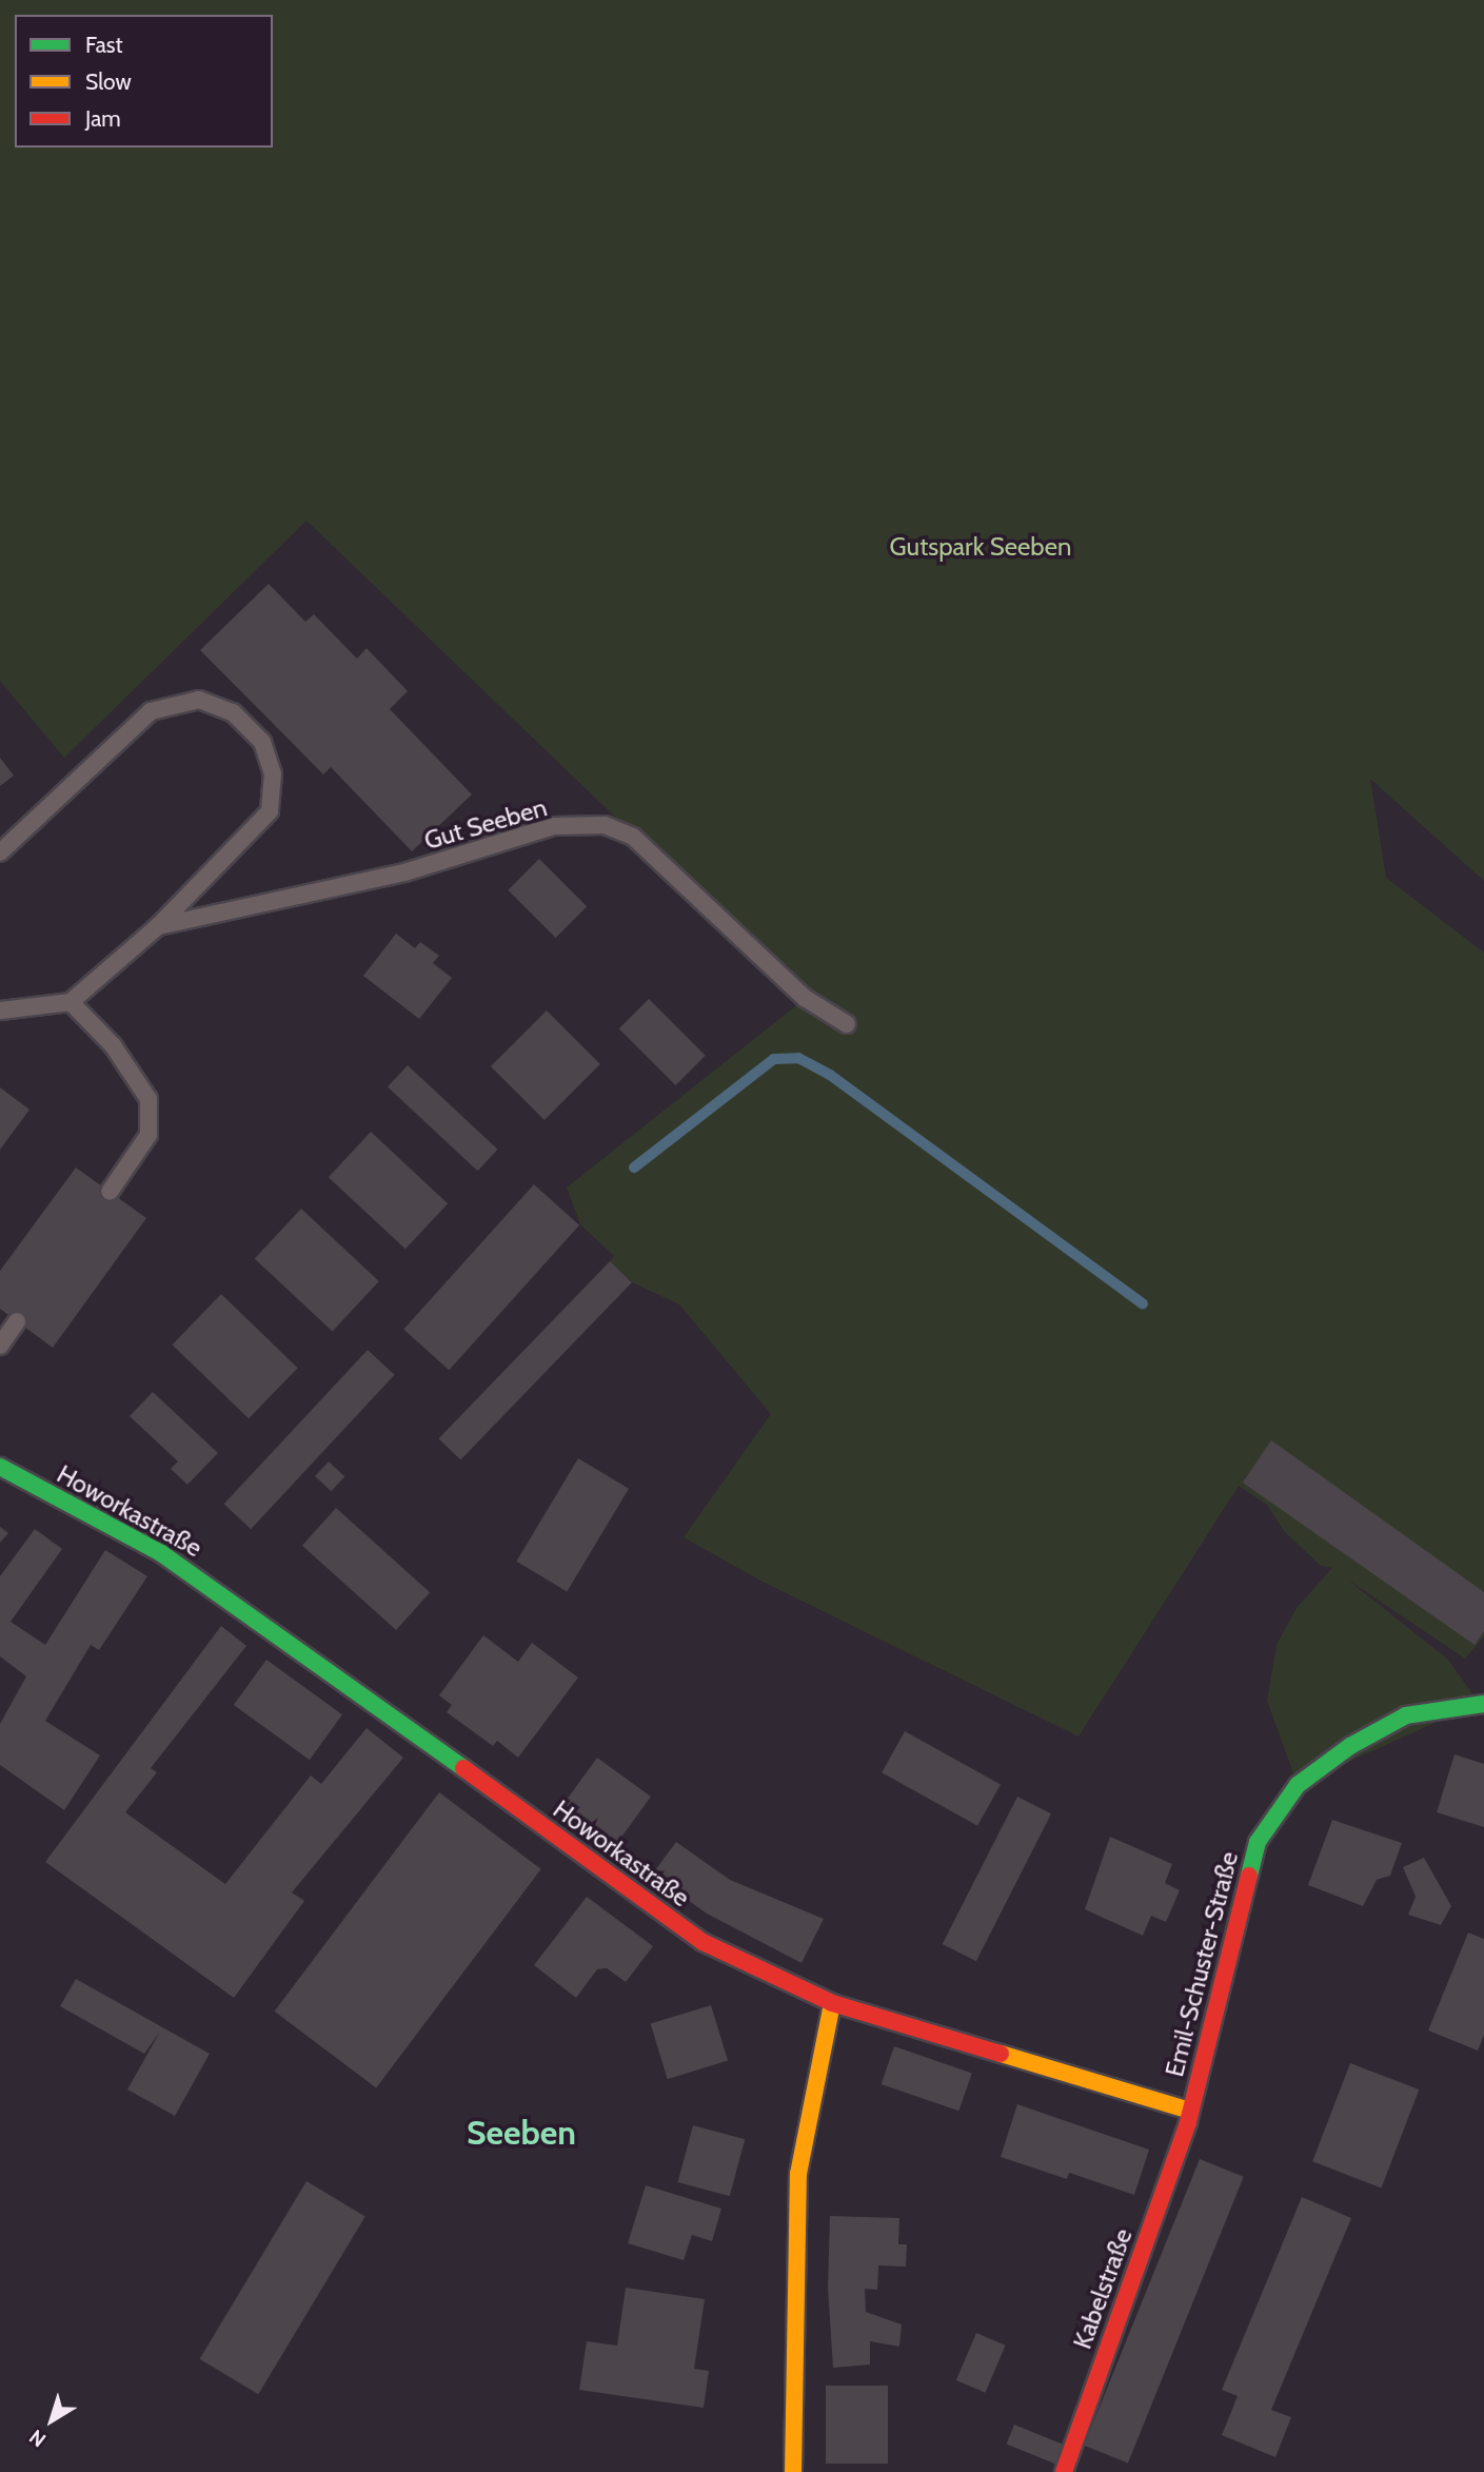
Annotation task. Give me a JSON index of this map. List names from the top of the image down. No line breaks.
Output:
{"streets":{"street":["Howorkastraße","Emil-Schuster-Straße","Kabelstraße"],"lane":["Gut Seeben"]},"crossings":[["Howorkastraße","Emil-Schuster-Straße"],["Emil-Schuster-Straße","Kabelstraße"]],"districts":["Seeben"],"parks":["Gutspark Seeben"],"legend":["Fast","Slow","Jam"],"north":"bottom left"}
